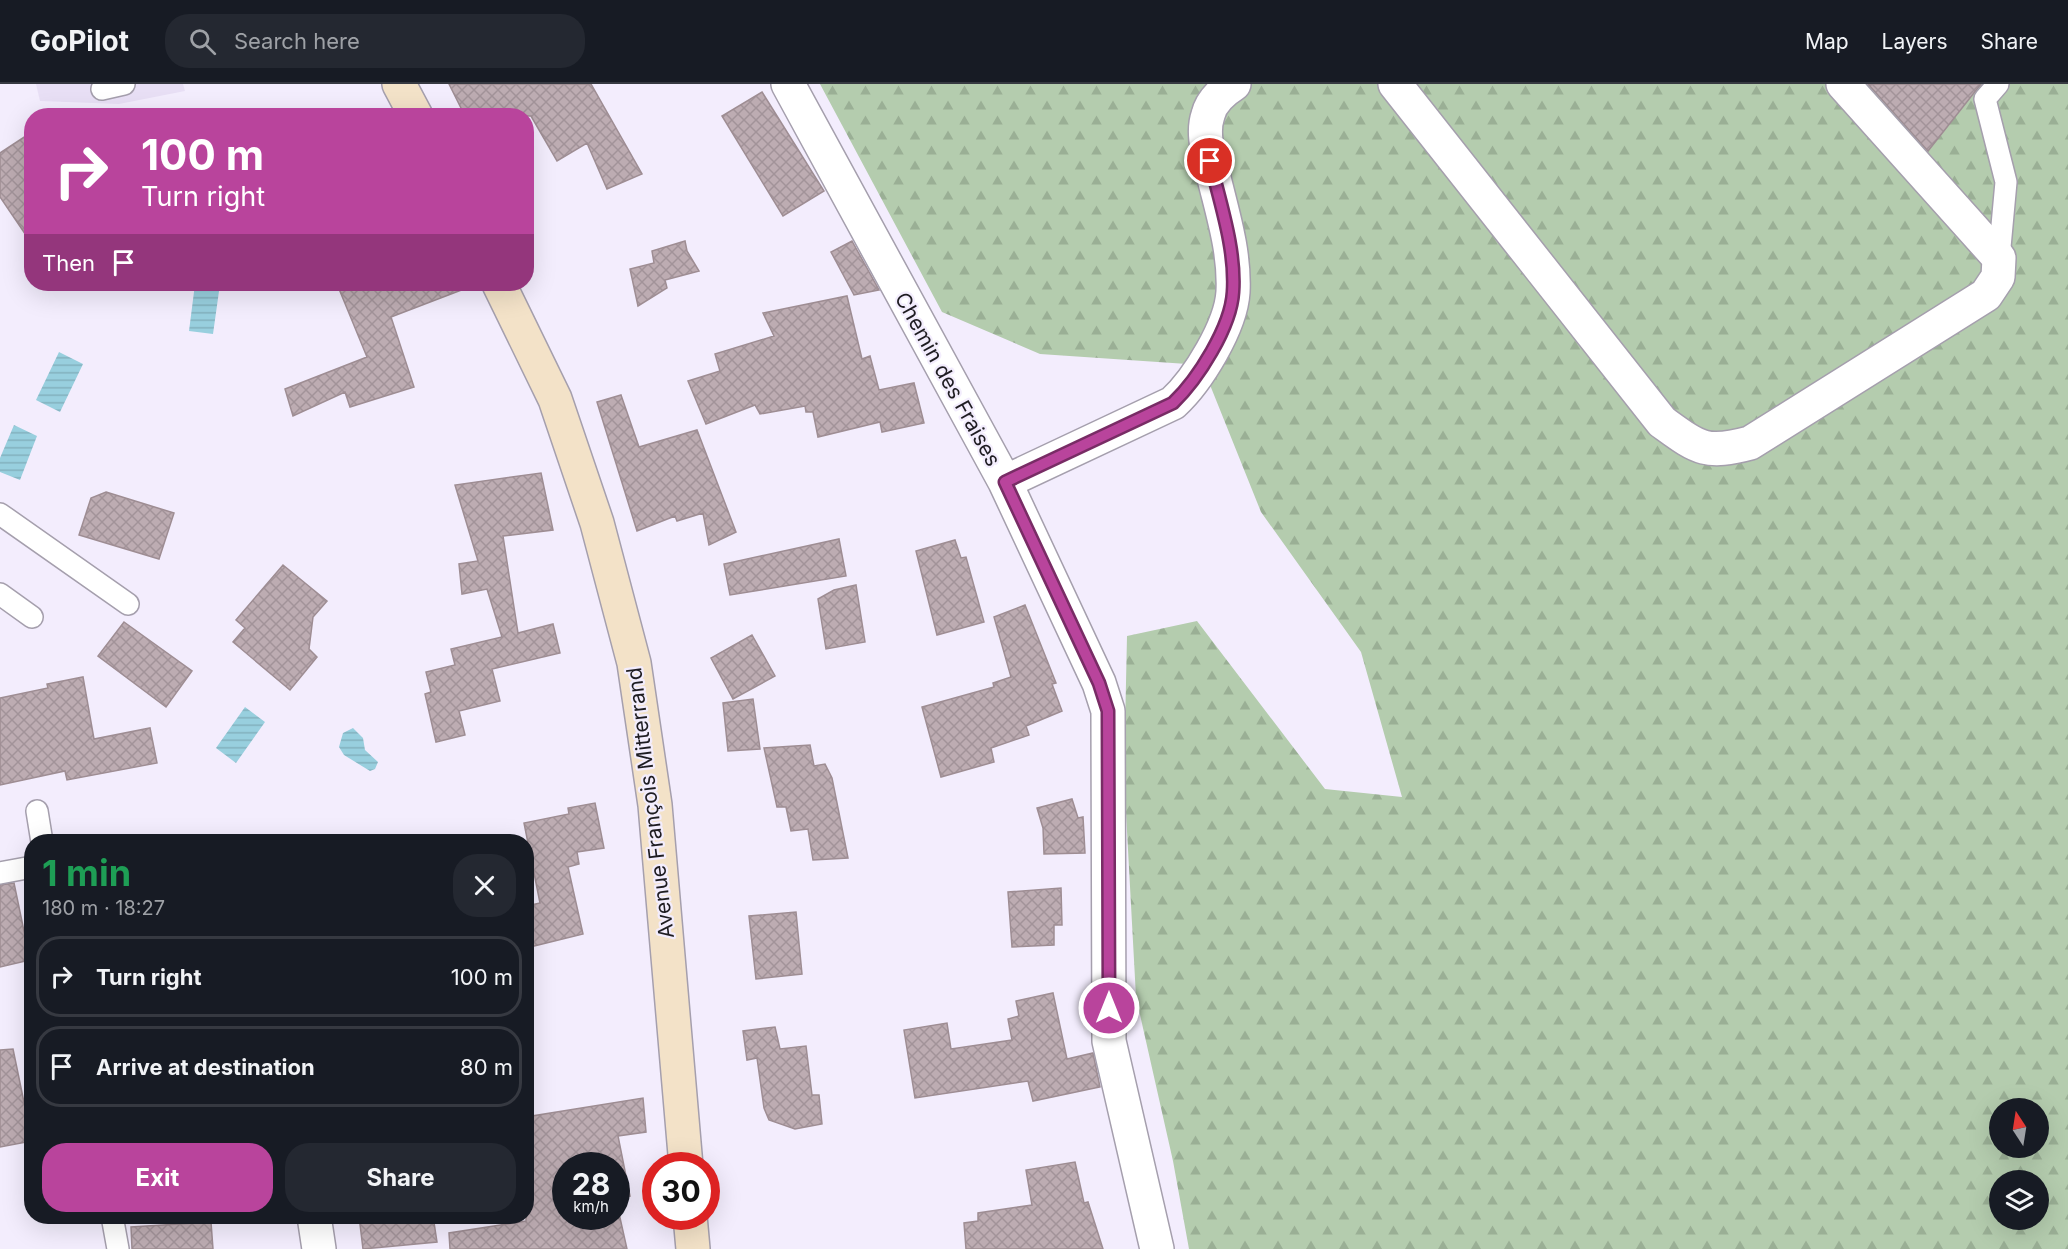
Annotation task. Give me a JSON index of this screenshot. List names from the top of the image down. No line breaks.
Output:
{"streets":{"main road":["Avenue François Mitterrand"],"street":["Chemin des Fraises"]},"north":"top","page":{"header":"GoPilot","search":"Search here","nav":["Map","Layers","Share"],"turn":["100 m","Turn right"],"then":"Then","heading":["1 min","180 m · 18:27"],"list":[{"name":"Turn right","value":"100 m"},{"name":"Arrive at destination","value":"80 m"}],"buttons":["Exit","Share"],"speed":"28 km/h","limit":"30"}}
